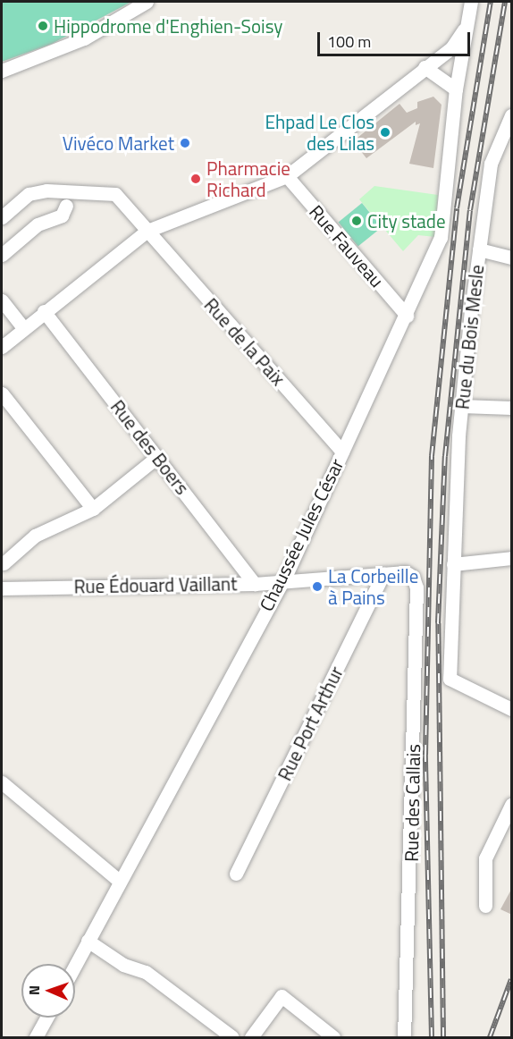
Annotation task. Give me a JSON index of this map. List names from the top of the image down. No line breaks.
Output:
{"streets":{"street":["Rue Fauveau","Rue du Bois Mesle","Rue de la Paix","Rue des Boers","Chaussée Jules César","Rue Édouard Vaillant","Rue Port Arthur","Rue des Callais"]},"crossings":[["Rue Fauveau","Chaussée Jules César"],["Rue de la Paix","Chaussée Jules César"],["Rue des Boers","Rue Édouard Vaillant"],["Chaussée Jules César","Rue Édouard Vaillant"],["Rue Édouard Vaillant","Rue Port Arthur"],["Rue Édouard Vaillant","Rue des Callais"]],"places":["Hippodrome d'Enghien-Soisy","Ehpad Le Clos des Lilas","Vivéco Market","Pharmacie Richard","City stade","La Corbeille à Pains"],"scale_bar":"100 m","north":"left"}
